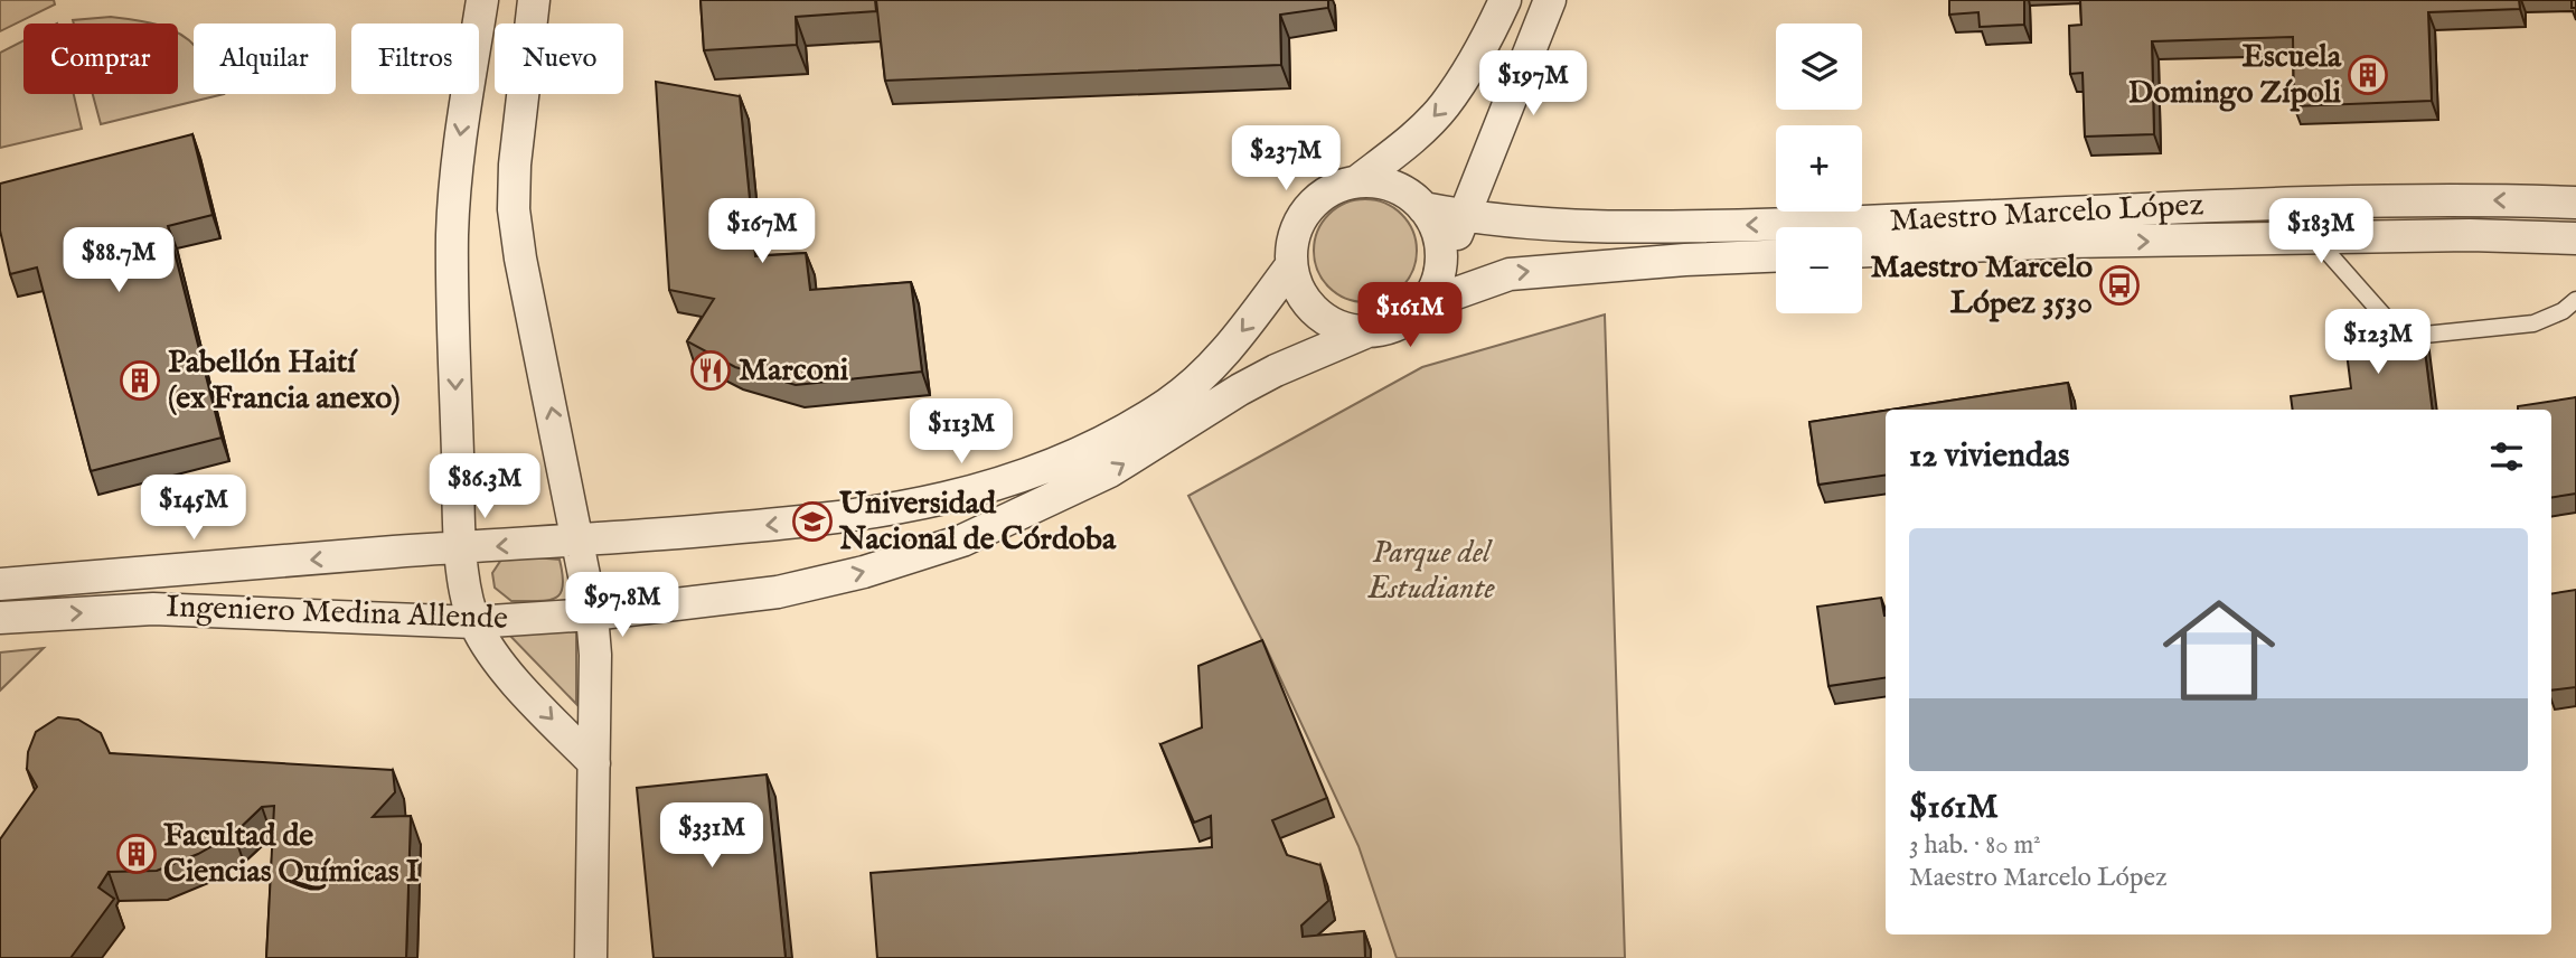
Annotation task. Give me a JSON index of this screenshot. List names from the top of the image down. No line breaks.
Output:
{"streets":{"street":["Maestro Marcelo López","Ingeniero Medina Allende"]},"crossings":[["Maestro Marcelo López","Ingeniero Medina Allende"]],"parks":["Parque del Estudiante"],"places":{"building":["Escuela Domingo Zípoli","Pabellón Haití (ex Francia anexo)","Facultad de Ciencias Químicas I"],"bus stop":["Maestro Marcelo López 3530"],"restaurant":["Marconi"],"school or university":["Universidad Nacional de Córdoba"]},"page":{"map_buttons":["+","−"],"chip":["Comprar","Alquilar","Filtros","Nuevo"],"price":["$197M","$237M","$167M","$183M","$88.7M","$161M","$123M","$113M","$86.3M","$145M","$97.8M","$331M"],"heading":"12 viviendas","list":[{"name":"$161M","note":"3 hab. · 80 m² · Maestro Marcelo López"}]}}
